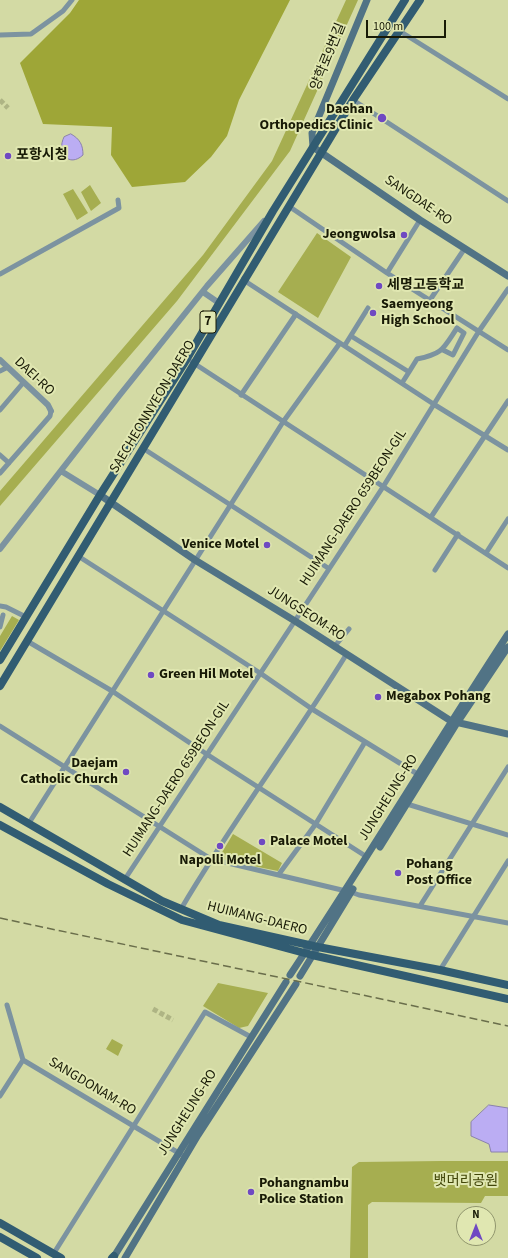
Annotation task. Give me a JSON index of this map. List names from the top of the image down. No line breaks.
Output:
{"streets":{"main road":["양학로9번길","SANGDAE-RO","7","SAECHEONNYEON-DAERO","JUNGSEOM-RO","JUNGHEUNG-RO","HUIMANG-DAERO"],"street":["DAEI-RO","HUIMANG-DAERO 659BEON-GIL","SANGDONAM-RO"]},"crossings":[["양학로9번길","SANGDAE-RO"],["양학로9번길","SAECHEONNYEON-DAERO"],["SANGDAE-RO","SAECHEONNYEON-DAERO"],["SAECHEONNYEON-DAERO","JUNGSEOM-RO"],["HUIMANG-DAERO 659BEON-GIL","JUNGSEOM-RO"],["HUIMANG-DAERO 659BEON-GIL","HUIMANG-DAERO"],["JUNGSEOM-RO","JUNGHEUNG-RO"],["JUNGHEUNG-RO","HUIMANG-DAERO"],["JUNGHEUNG-RO","SANGDONAM-RO"]],"parks":["뱃머리공원"],"places":["Daehan Orthopedics Clinic","포항시청","Jeongwolsa","세명고등학교","Saemyeong High School","Venice Motel","Green Hil Motel","Megabox Pohang","Daejam Catholic Church","Palace Motel","Napolli Motel","Pohang Post Office","Pohangnambu Police Station"],"scale_bar":"100 m","north":"top"}
